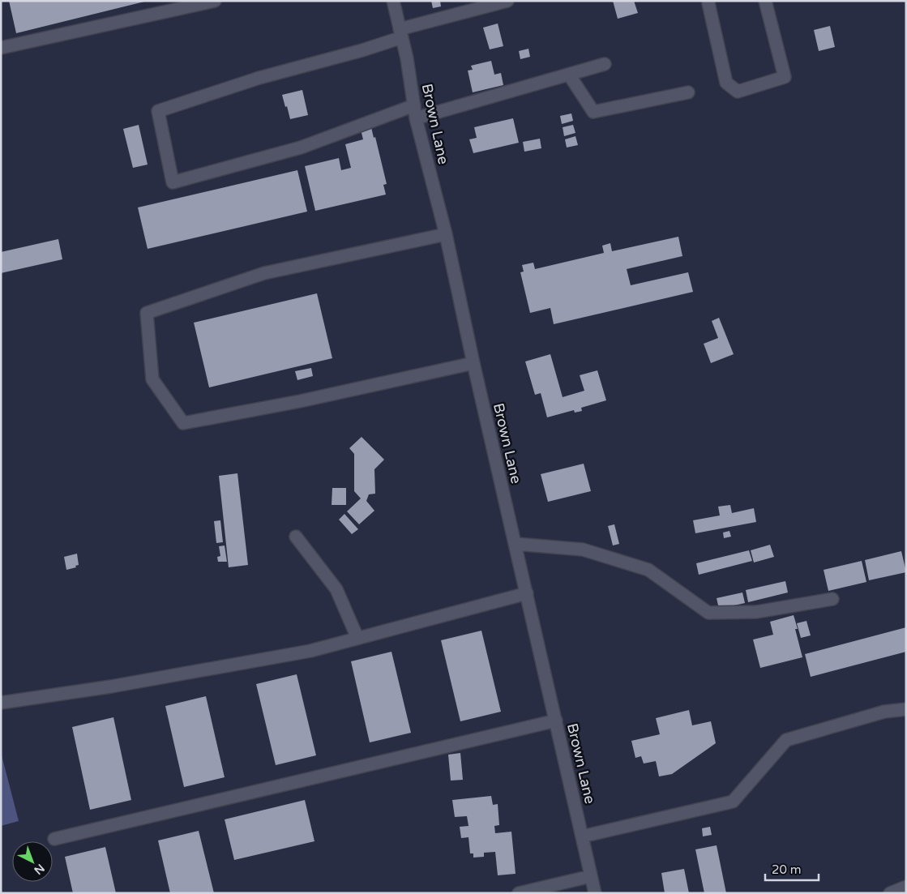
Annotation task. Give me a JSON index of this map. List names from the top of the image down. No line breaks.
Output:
{"streets":{"street":["Brown Lane"]},"scale_bar":"20 m","north":"bottom right"}
